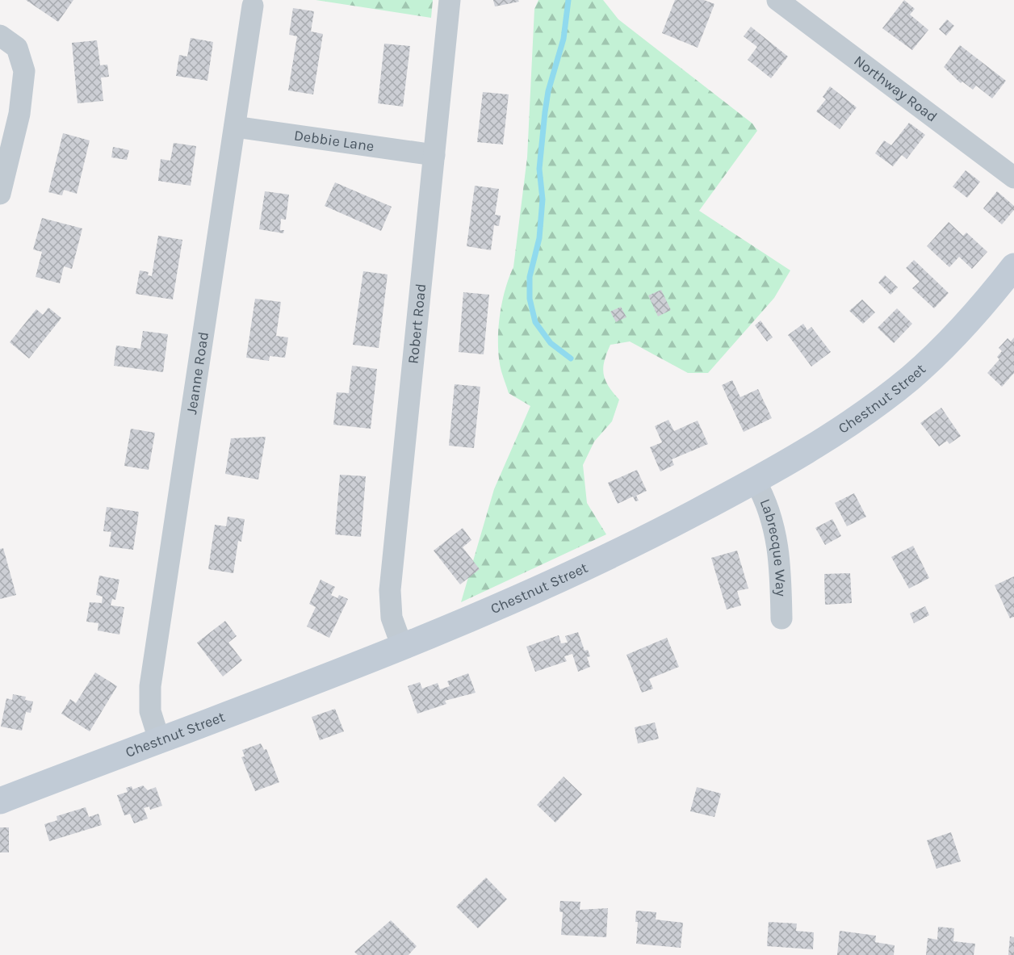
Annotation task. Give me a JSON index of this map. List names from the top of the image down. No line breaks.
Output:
{"streets":{"main road":["Chestnut Street"],"street":["Northway Road","Debbie Lane","Robert Road","Jeanne Road","Labrecque Way"]},"crossings":[["Debbie Lane","Robert Road"],["Debbie Lane","Jeanne Road"],["Robert Road","Chestnut Street"],["Jeanne Road","Chestnut Street"],["Chestnut Street","Labrecque Way"]]}
